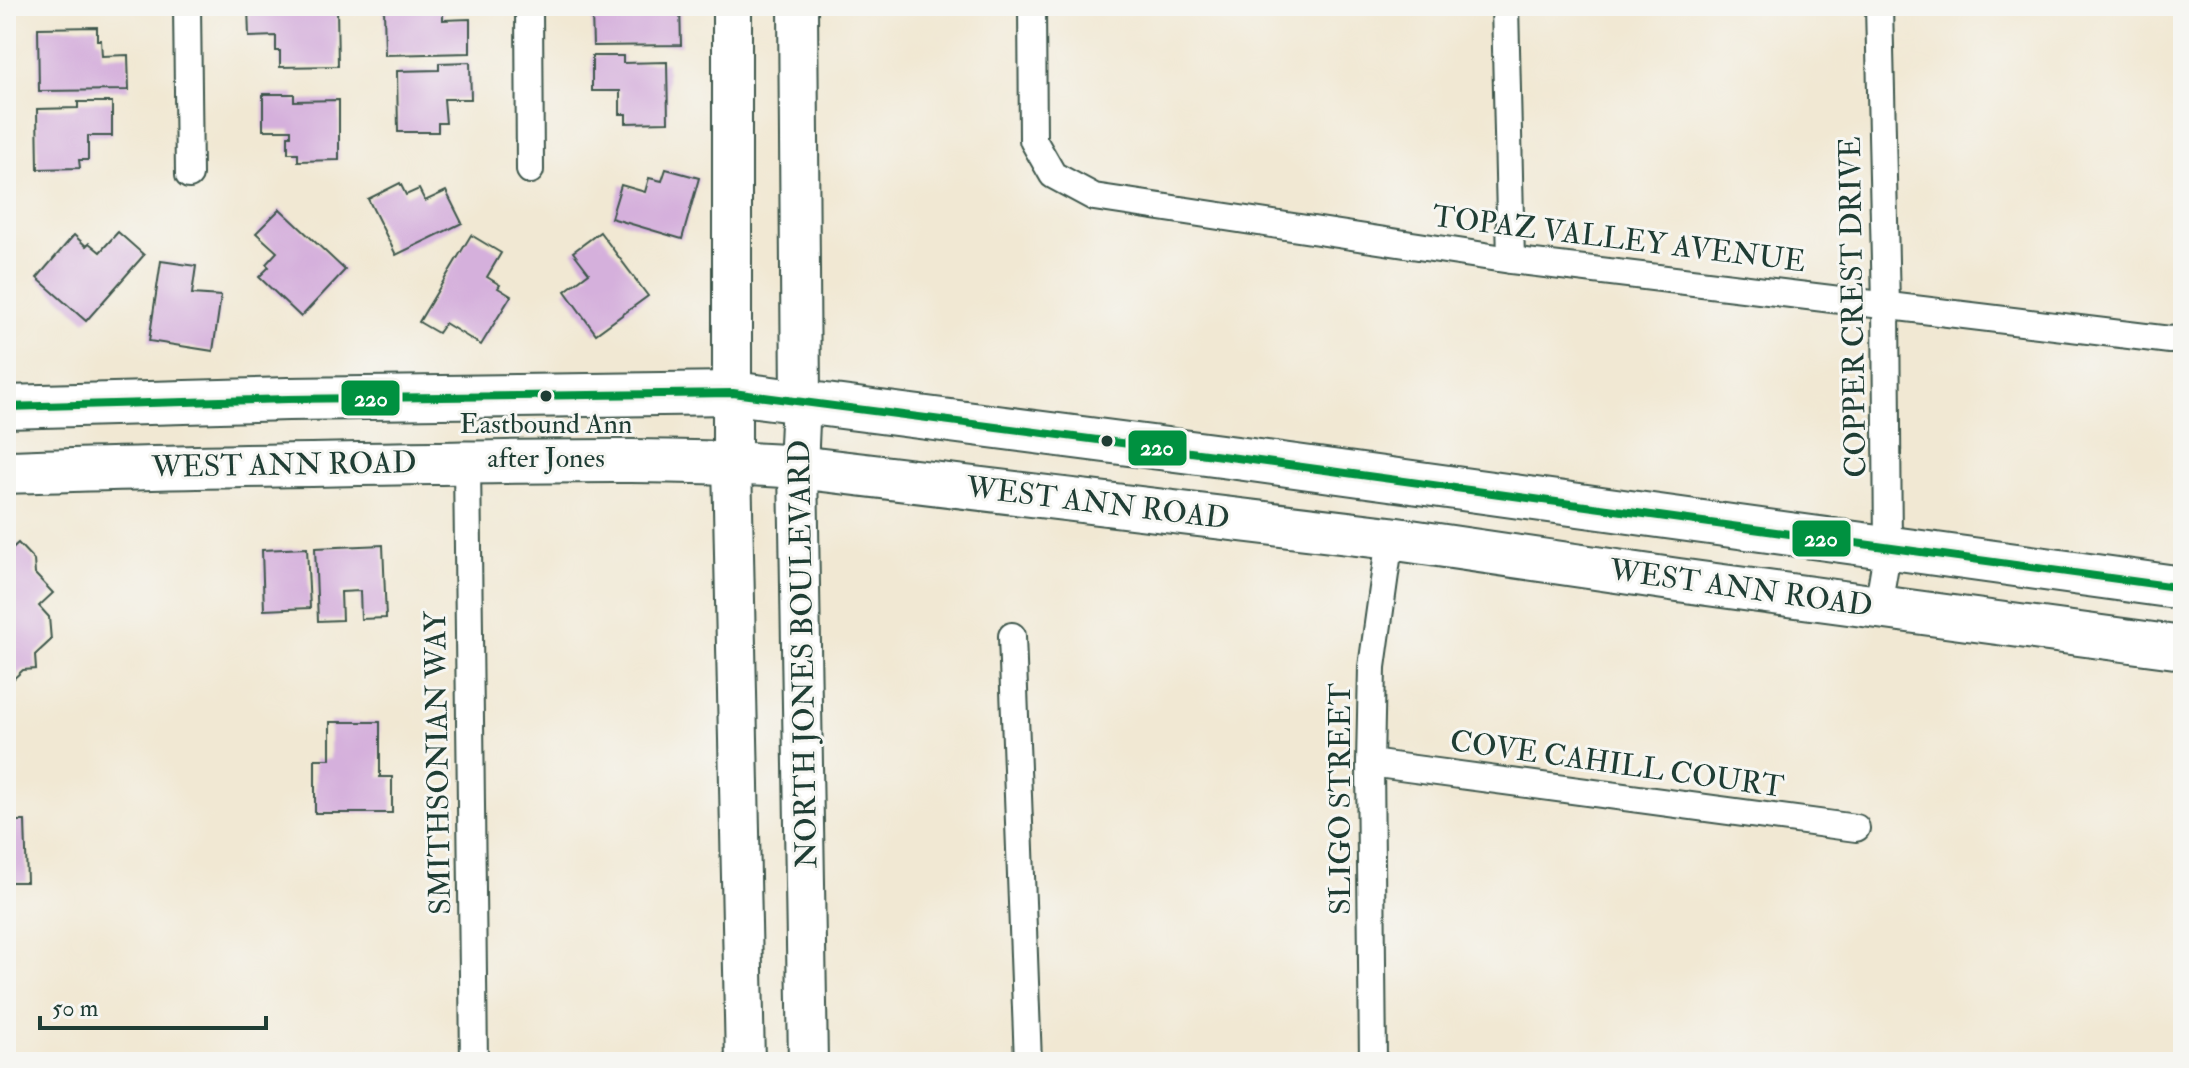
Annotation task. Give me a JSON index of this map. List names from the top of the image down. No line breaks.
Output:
{"streets":{"main road":["WEST ANN ROAD","NORTH JONES BOULEVARD"],"street":["TOPAZ VALLEY AVENUE","COPPER CREST DRIVE","SMITHSONIAN WAY","COVE CAHILL COURT","SLIGO STREET"]},"crossings":[["TOPAZ VALLEY AVENUE","COPPER CREST DRIVE"],["COPPER CREST DRIVE","WEST ANN ROAD"],["WEST ANN ROAD","NORTH JONES BOULEVARD"],["WEST ANN ROAD","SMITHSONIAN WAY"],["WEST ANN ROAD","SLIGO STREET"],["COVE CAHILL COURT","SLIGO STREET"]],"places":["Eastbound Ann after Jones"],"lines":["transit line 220"],"scale_bar":"50 m"}
